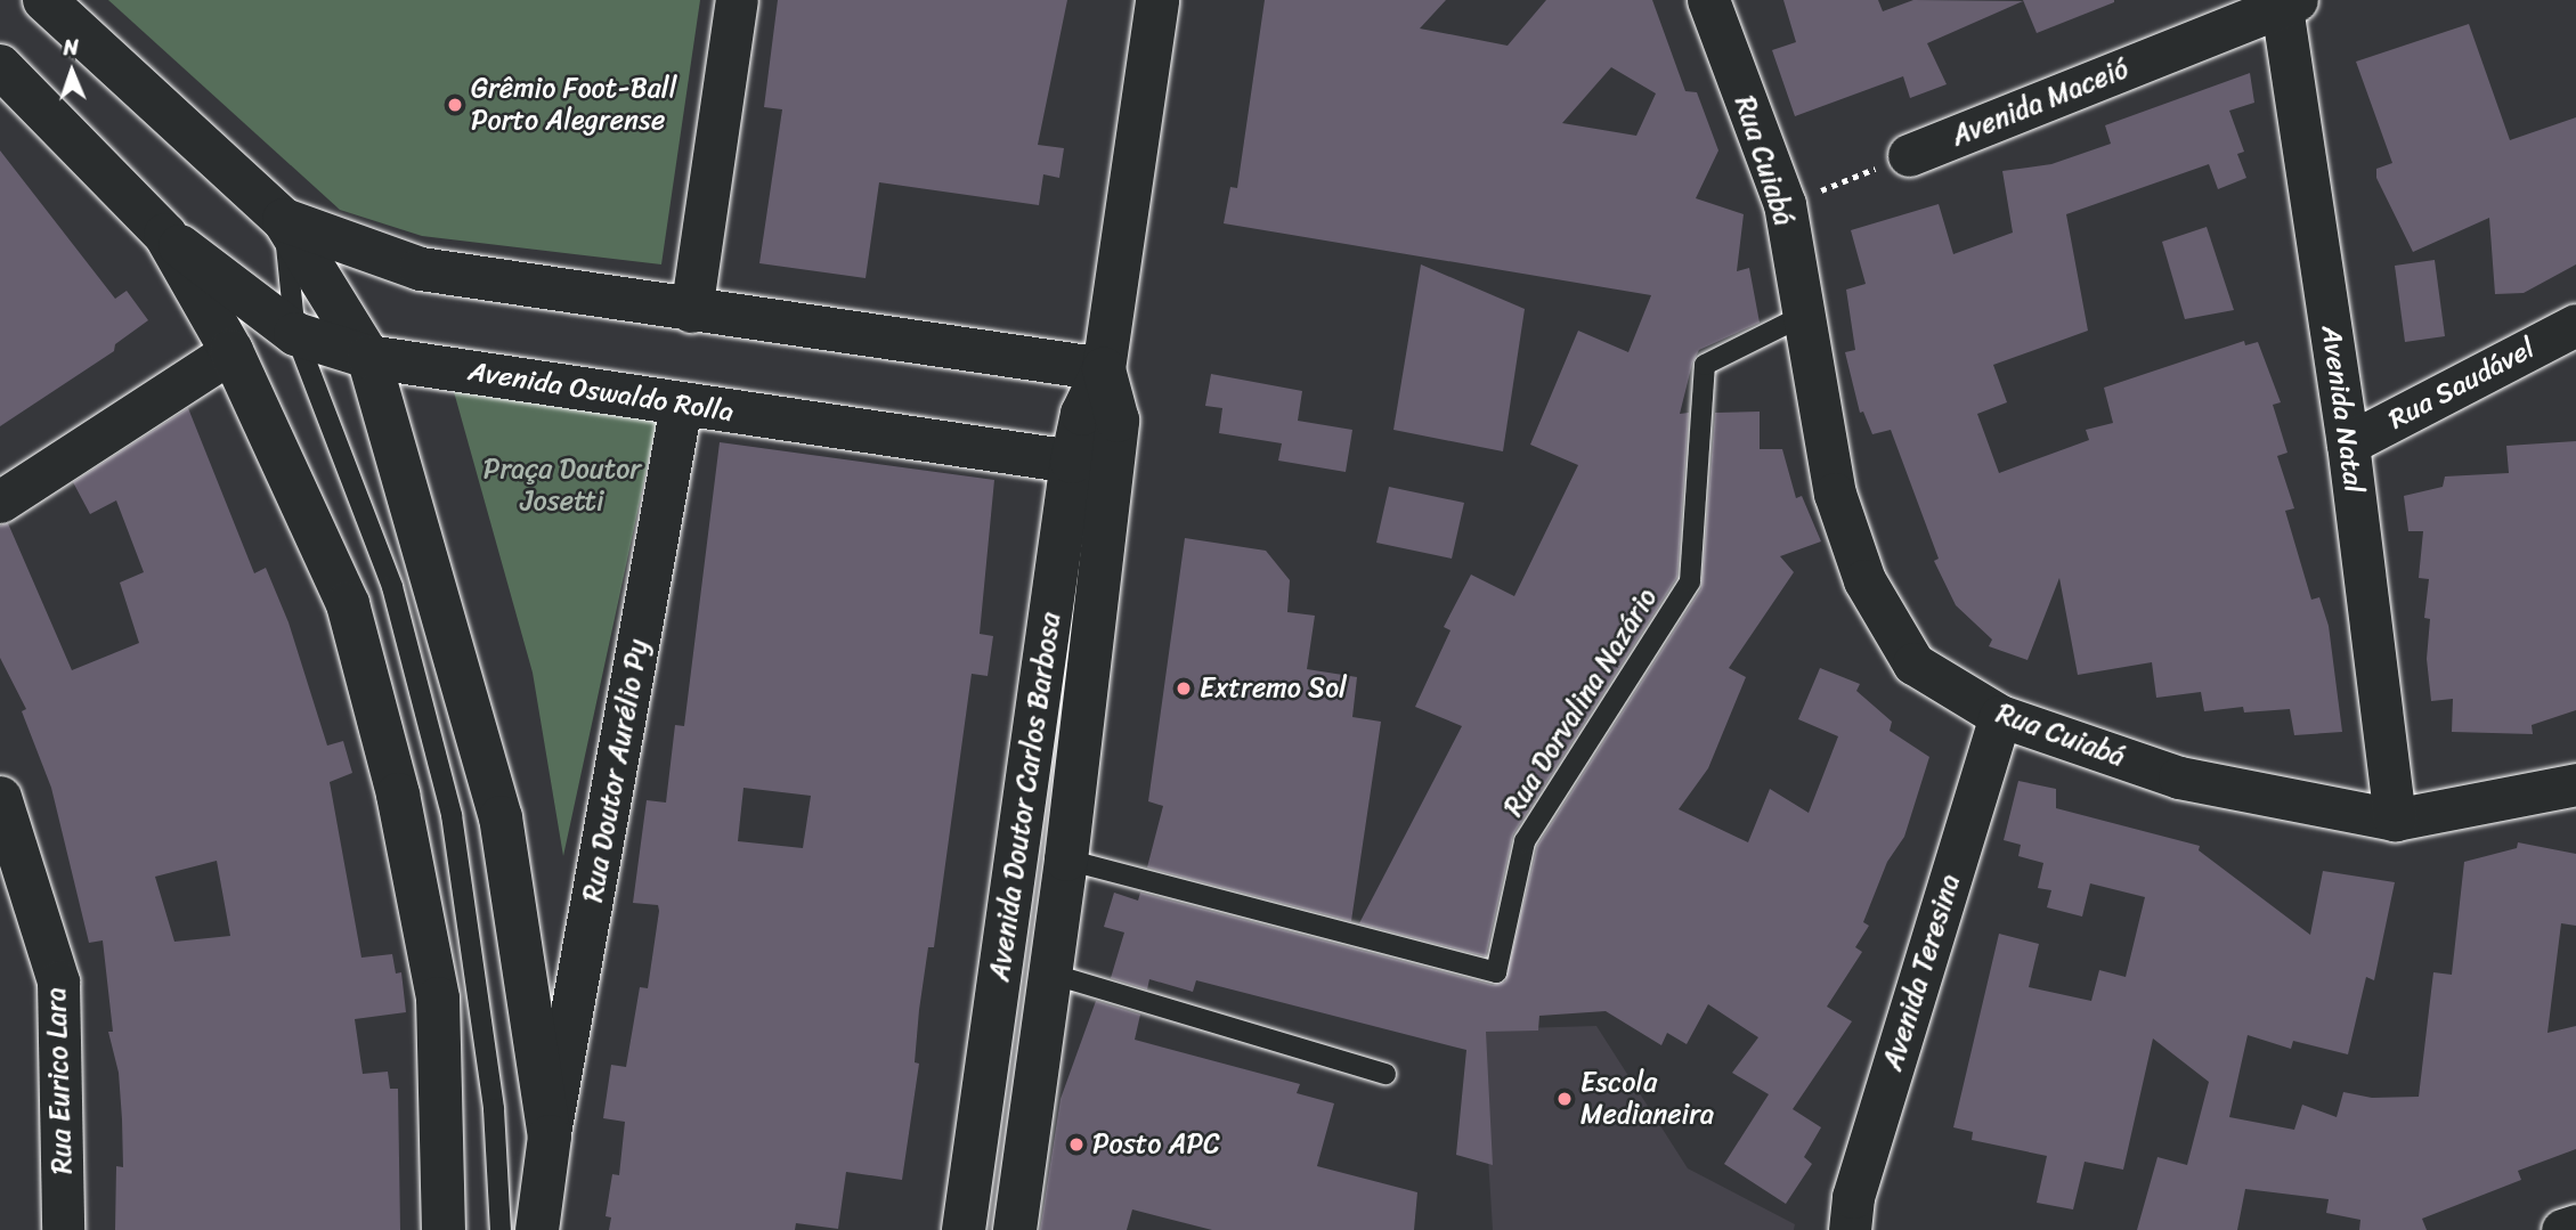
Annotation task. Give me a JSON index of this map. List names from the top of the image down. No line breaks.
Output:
{"streets":{"street":["Avenida Maceió","Rua Cuiabá","Rua Saudável","Avenida Oswaldo Rolla","Avenida Natal","Rua Doutor Aurélio Py","Avenida Doutor Carlos Barbosa","Avenida Teresina","Rua Eurico Lara"],"lane":["Rua Dorvalina Nazário"]},"crossings":[["Avenida Maceió","Avenida Natal"],["Rua Cuiabá","Avenida Natal"],["Rua Cuiabá","Rua Dorvalina Nazário"],["Rua Cuiabá","Avenida Teresina"],["Rua Saudável","Avenida Natal"],["Avenida Oswaldo Rolla","Rua Doutor Aurélio Py"],["Avenida Oswaldo Rolla","Avenida Doutor Carlos Barbosa"],["Rua Dorvalina Nazário","Avenida Doutor Carlos Barbosa"]],"parks":["Praça Doutor Josetti"],"places":["Grêmio Foot-Ball Porto Alegrense","Extremo Sol","Escola Medianeira","Posto APC"],"north":"top"}
